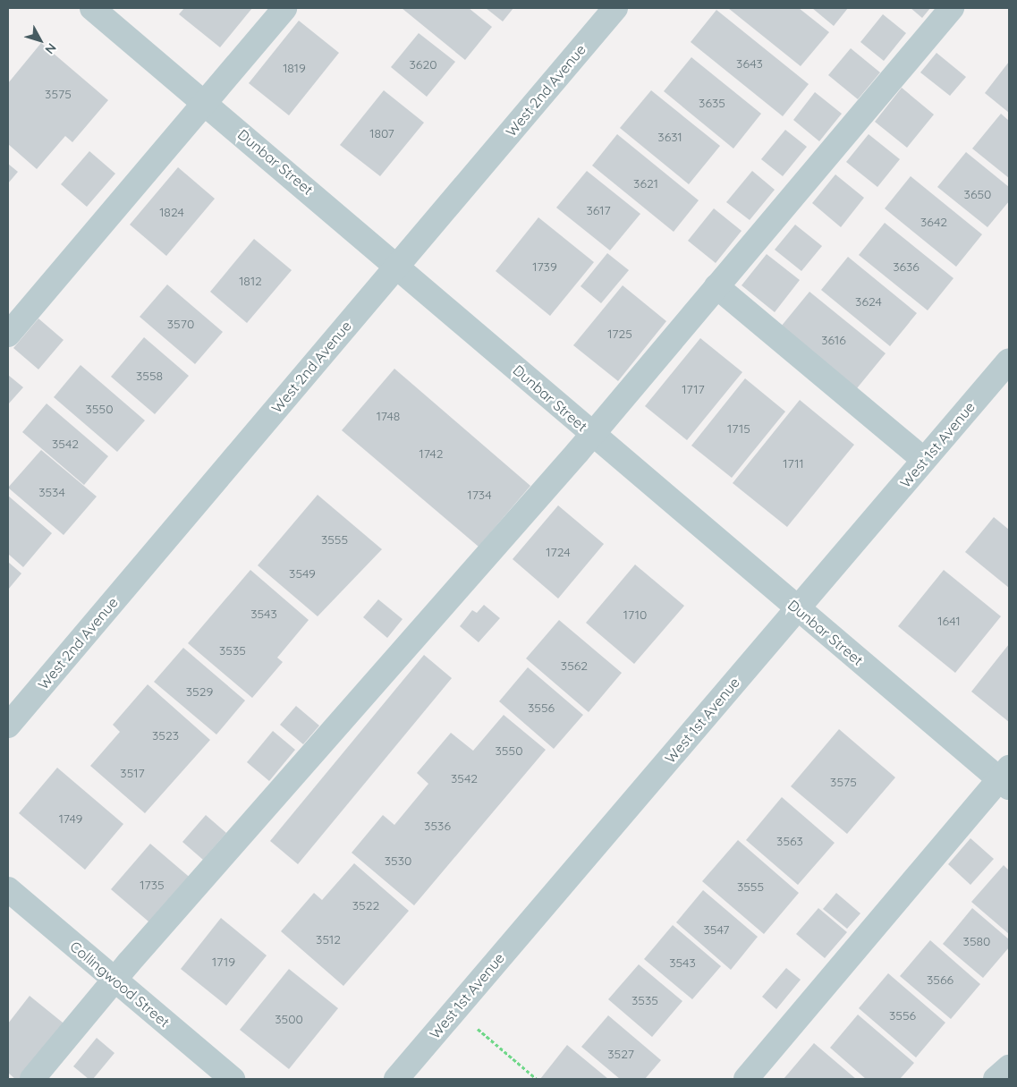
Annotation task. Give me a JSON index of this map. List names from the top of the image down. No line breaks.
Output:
{"streets":{"street":["West 2nd Avenue","Dunbar Street","West 1st Avenue","Collingwood Street"]},"crossings":[["West 2nd Avenue","Dunbar Street"],["Dunbar Street","West 1st Avenue"]],"house_numbers":["3643","3620","1819","3575","3635","1807","3631","3621","3650","3617","1824","3642","1739","3636","1812","3624","3570","1725","3616","3558","1717","3550","1748","1715","3542","1742","1711","3534","1734","3555","1724","3549","3543","1710","1641","3535","3562","3529","3556","3523","3550","3517","3542","3575","1749","3536","3563","3530","1735","3555","3522","3547","3512","3580","1719","3543","3566","3535","3556","3500","3527"],"north":"bottom right"}
